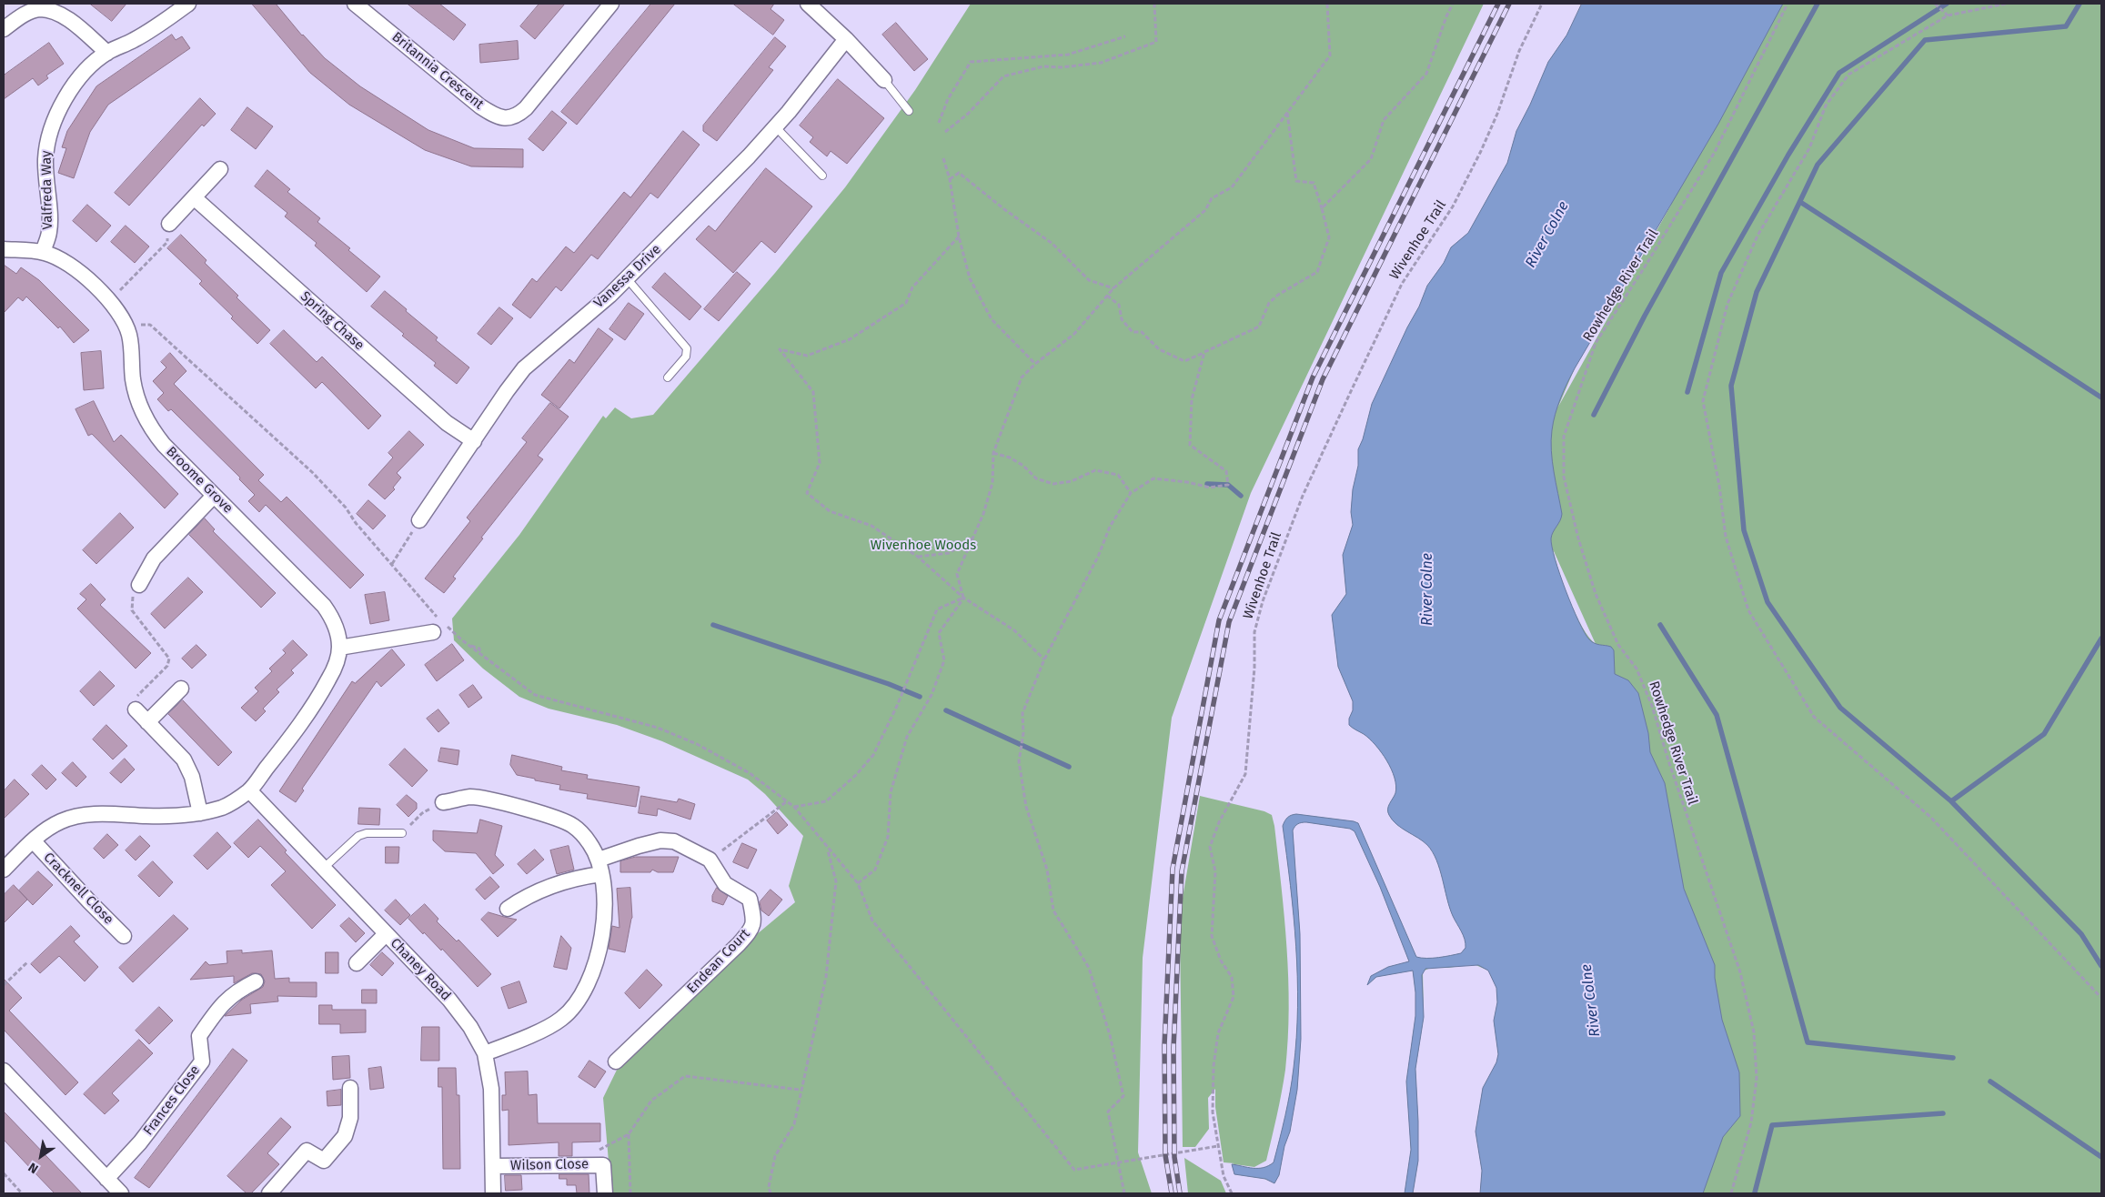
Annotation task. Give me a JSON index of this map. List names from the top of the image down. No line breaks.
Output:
{"streets":{"street":["Britannia Crescent","Valfreda Way","Vanessa Drive","Spring Chase","Broome Grove","Cracknell Close","Endean Court","Chaney Road","Frances Close","Wilson Close"],"path":["Wivenhoe Trail","Rowhedge River Trail"]},"crossings":[["Valfreda Way","Broome Grove"],["Vanessa Drive","Spring Chase"],["Broome Grove","Cracknell Close"],["Broome Grove","Chaney Road"],["Chaney Road","Wilson Close"]],"water":["River Colne"],"parks":["Wivenhoe Woods"],"north":"bottom left"}
